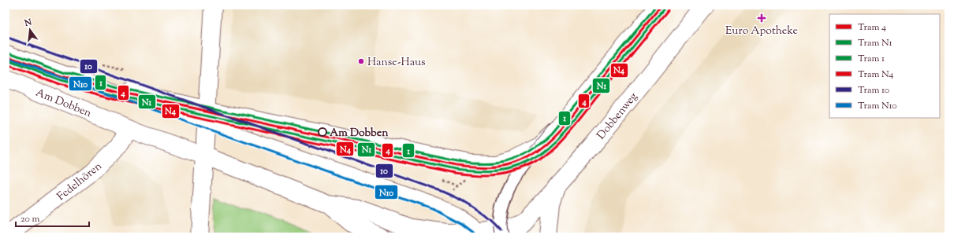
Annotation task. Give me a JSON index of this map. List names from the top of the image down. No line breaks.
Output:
{"streets":{"main road":["Am Dobben","Dobbenweg","Fedelhören"]},"crossings":[["Am Dobben","Fedelhören"]],"places":{"health":["Euro Apotheke"],"other":["Hanse-Haus","Am Dobben"]},"lines":["tram line 4","tram line 1","tram line N1","tram line N4","tram line 10","tram line N10"],"legend":["Tram 4","Tram N1","Tram 1","Tram N4","Tram 10","Tram N10"],"scale_bar":"20 m","north":"top"}
